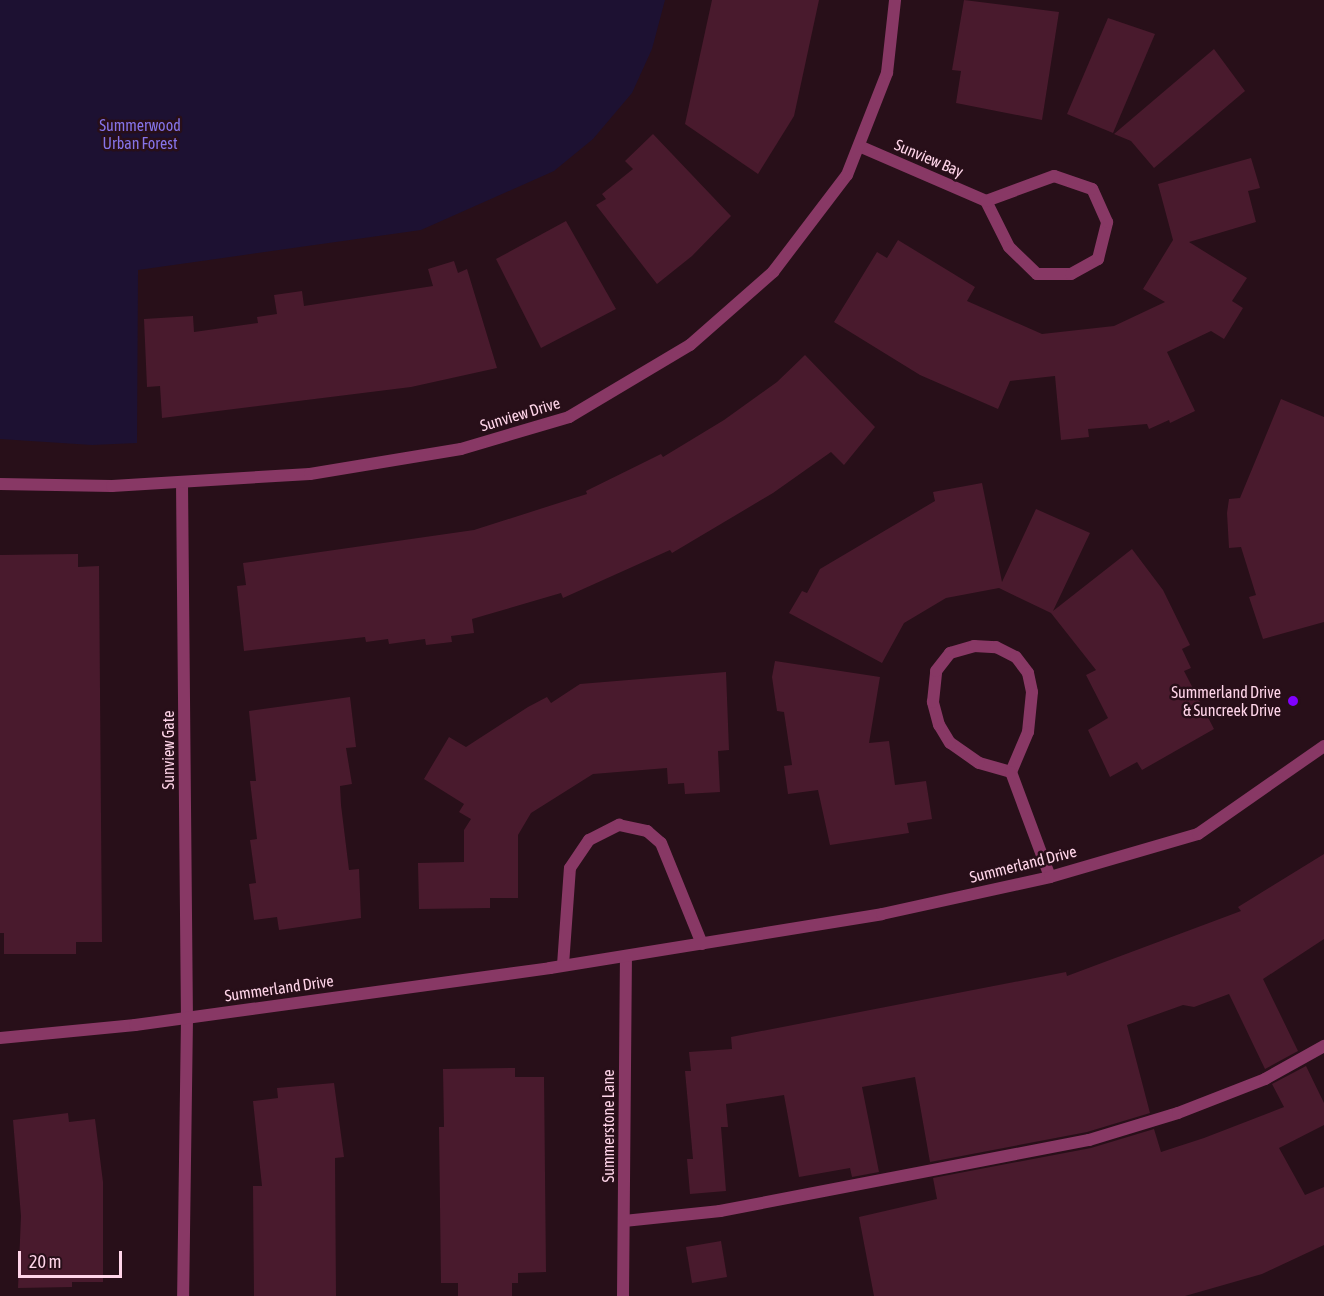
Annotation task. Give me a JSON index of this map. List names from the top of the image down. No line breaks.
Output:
{"streets":{"street":["Sunview Bay","Sunview Drive","Sunview Gate","Summerland Drive","Summerstone Lane"]},"crossings":[["Sunview Bay","Sunview Drive"],["Sunview Drive","Sunview Gate"],["Sunview Gate","Summerland Drive"],["Summerland Drive","Summerstone Lane"]],"parks":["Summerwood Urban Forest"],"places":["Summerland Drive & Suncreek Drive"],"scale_bar":"20 m"}
